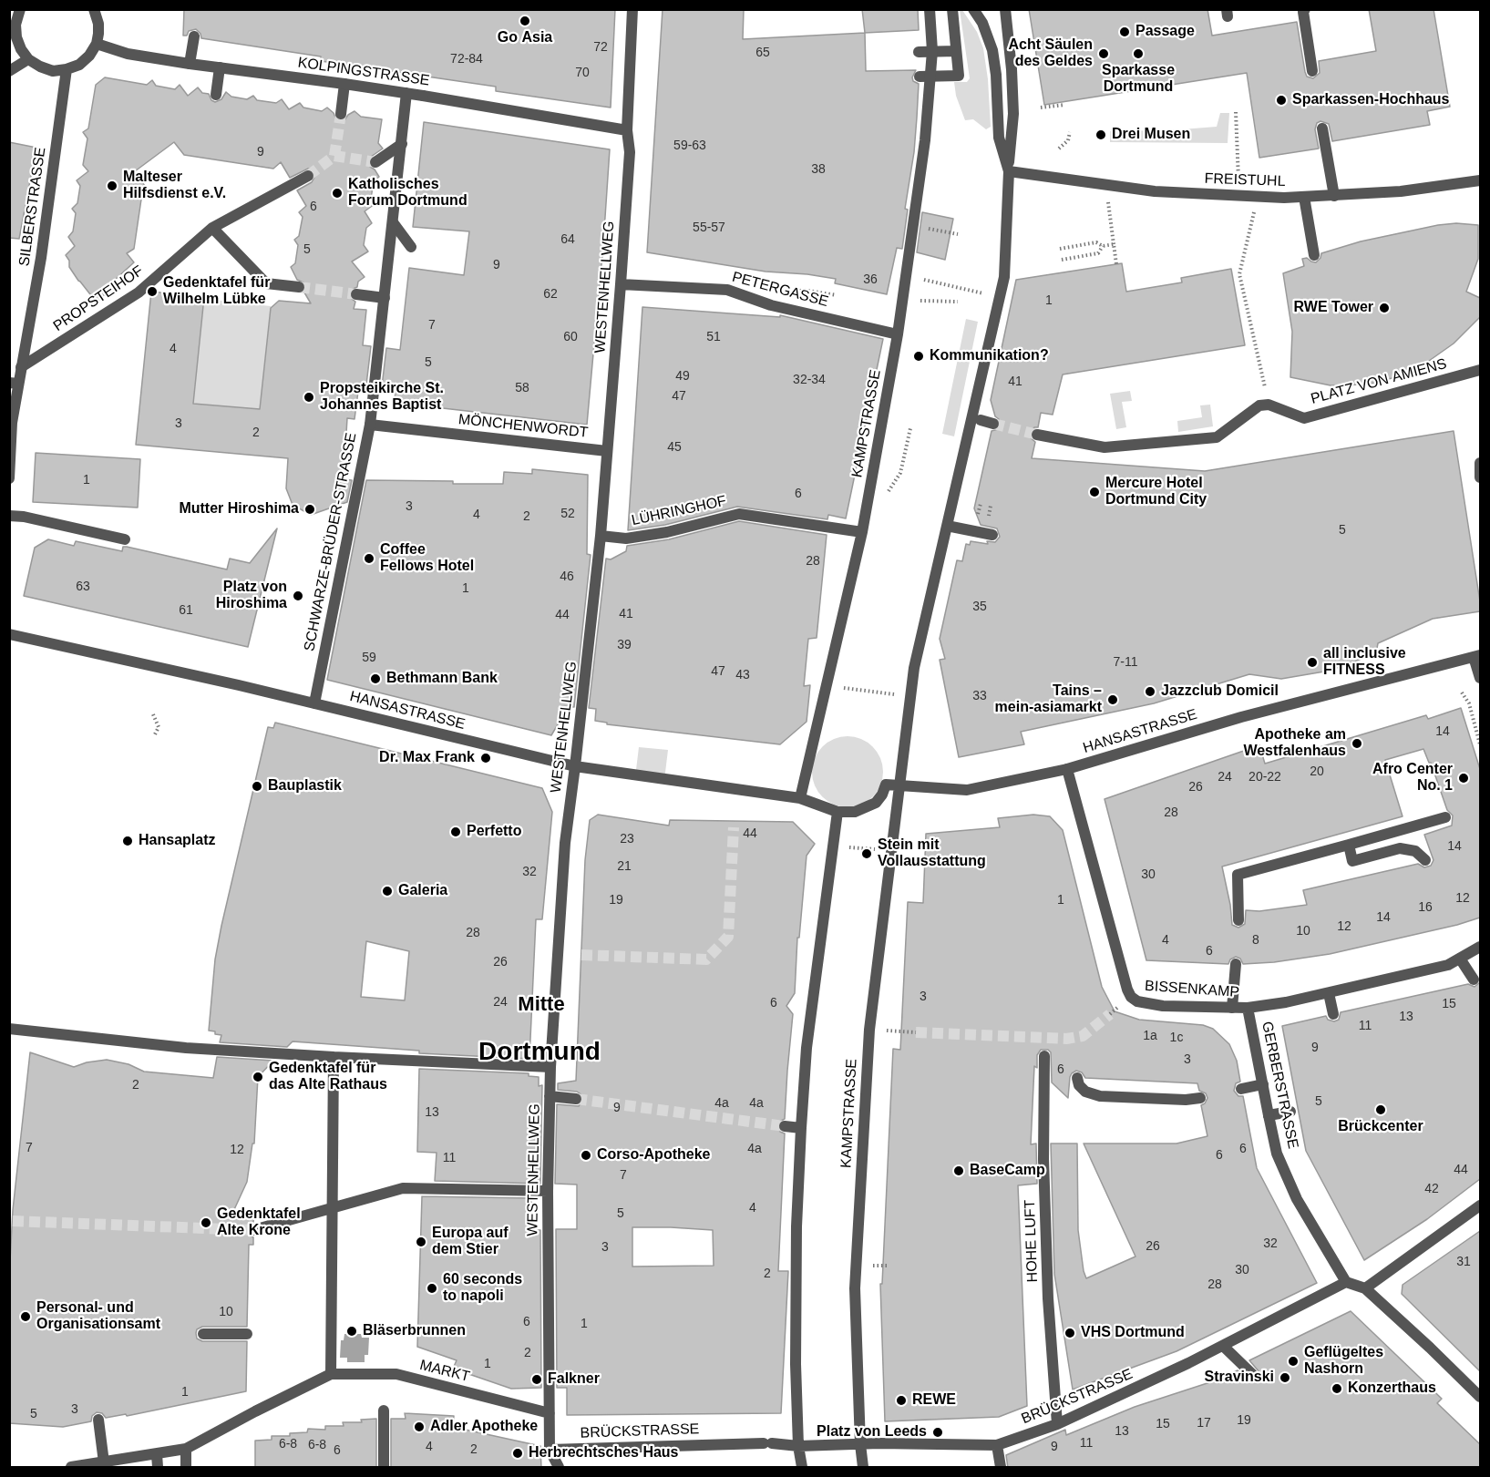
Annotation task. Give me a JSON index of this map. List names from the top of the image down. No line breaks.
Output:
{"streets":{"street":["KOLPINGSTRASSE","FREISTUHL","SILBERSTRASSE","WESTENHELLWEG","PETERGASSE","PROPSTEIHOF","PLATZ VON AMIENS","KAMPSTRASSE","MÖNCHENWORDT","LÜHRINGHOF","SCHWARZE-BRÜDER-STRASSE","HANSASTRASSE","BISSENKAMP","GERBERSTRASSE","HOHE LUFT","MARKT","BRÜCKSTRASSE"]},"crossings":[["KOLPINGSTRASSE","WESTENHELLWEG"],["KOLPINGSTRASSE","SCHWARZE-BRÜDER-STRASSE"],["FREISTUHL","KAMPSTRASSE"],["SILBERSTRASSE","PROPSTEIHOF"],["WESTENHELLWEG","PETERGASSE"],["WESTENHELLWEG","MÖNCHENWORDT"],["WESTENHELLWEG","LÜHRINGHOF"],["WESTENHELLWEG","HANSASTRASSE"],["WESTENHELLWEG","MARKT"],["WESTENHELLWEG","BRÜCKSTRASSE"],["PETERGASSE","KAMPSTRASSE"],["KAMPSTRASSE","LÜHRINGHOF"],["KAMPSTRASSE","HANSASTRASSE"],["KAMPSTRASSE","BRÜCKSTRASSE"],["MÖNCHENWORDT","SCHWARZE-BRÜDER-STRASSE"],["SCHWARZE-BRÜDER-STRASSE","HANSASTRASSE"],["HANSASTRASSE","BISSENKAMP"],["BISSENKAMP","GERBERSTRASSE"],["GERBERSTRASSE","BRÜCKSTRASSE"],["HOHE LUFT","BRÜCKSTRASSE"]],"districts":["Mitte","Dortmund"],"places":["Go Asia","Passage","Acht Säulen des Geldes","Sparkasse Dortmund","Sparkassen-Hochhaus","Drei Musen","Malteser Hilfsdienst e.V.","Katholisches Forum Dortmund","Gedenktafel für Wilhelm Lübke","RWE Tower","Kommunikation?","Propsteikirche St. Johannes Baptist","Mercure Hotel Dortmund City","Mutter Hiroshima","Coffee Fellows Hotel","Platz von Hiroshima","all inclusive FITNESS","Bethmann Bank","Jazzclub Domicil","Tains – mein-asiamarkt","Apotheke am Westfalenhaus","Dr. Max Frank","Afro Center No. 1","Bauplastik","Perfetto","Hansaplatz","Stein mit Vollausstattung","Galeria","Gedenktafel für das Alte Rathaus","Brückcenter","Corso-Apotheke","BaseCamp","Gedenktafel Alte Krone","Europa auf dem Stier","60 seconds to napoli","Personal- und Organisationsamt","Bläserbrunnen","VHS Dortmund","Geflügeltes Nashorn","Stravinski","Falkner","Konzerthaus","REWE","Adler Apotheke","Platz von Leeds","Herbrechtsches Haus"],"house_numbers":["72","65","72-84","70","59-63","9","38","6","55-57","64","5","9","36","62","1","7","60","51","4","5","49","32-34","41","58","47","3","2","45","1","6","3","52","4","2","5","28","46","63","1","35","61","41","44","39","59","7-11","47","43","33","14","20","24","20-22","26","28","44","23","14","21","32","30","12","19","1","16","14","12","10","28","4","8","6","26","3","24","6","15","13","11","1a","1c","9","3","6","2","5","4a","4a","9","13","7","4a","6","12","6","11","44","7","42","4","5","32","26","3","31","30","2","28","10","6","1","2","1","1","3","5","19","17","15","13","11","6-8","6-8","4","9","2","6"]}
